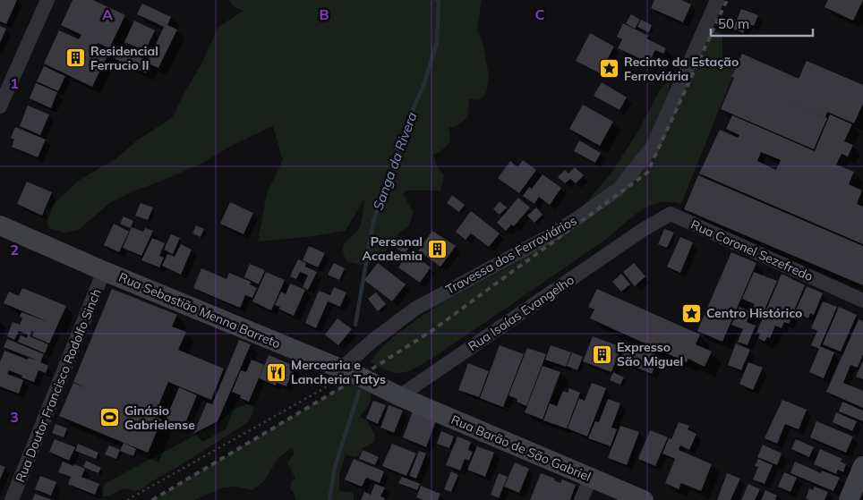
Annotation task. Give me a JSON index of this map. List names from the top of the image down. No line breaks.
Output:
{"streets":{"main road":["Rua Sebastião Menna Barreto","Rua Barão de São Gabriel"],"street":["Rua Coronel Sezefredo","Travessa dos Ferroviários","Rua Isaías Evangelho","Rua Doutor Francisco Rodolfo Sinch"]},"crossings":[["Rua Coronel Sezefredo","Rua Isaías Evangelho"],["Travessa dos Ferroviários","Rua Sebastião Menna Barreto"],["Rua Sebastião Menna Barreto","Rua Isaías Evangelho"],["Rua Sebastião Menna Barreto","Rua Doutor Francisco Rodolfo Sinch"],["Rua Sebastião Menna Barreto","Rua Barão de São Gabriel"],["Rua Isaías Evangelho","Rua Barão de São Gabriel"]],"water":["Sanga da Rivera"],"places":{"building":["Residencial Ferrucio II","Personal Academia","Expresso São Miguel"],"place":["Recinto da Estação Ferroviária","Centro Histórico"],"restaurant":["Mercearia e Lancheria Tatys"],"sports":["Ginásio Gabrielense"]},"scale_bar":"50 m","grid":{"columns":["A","B","C"],"rows":["1","2","3"]}}
